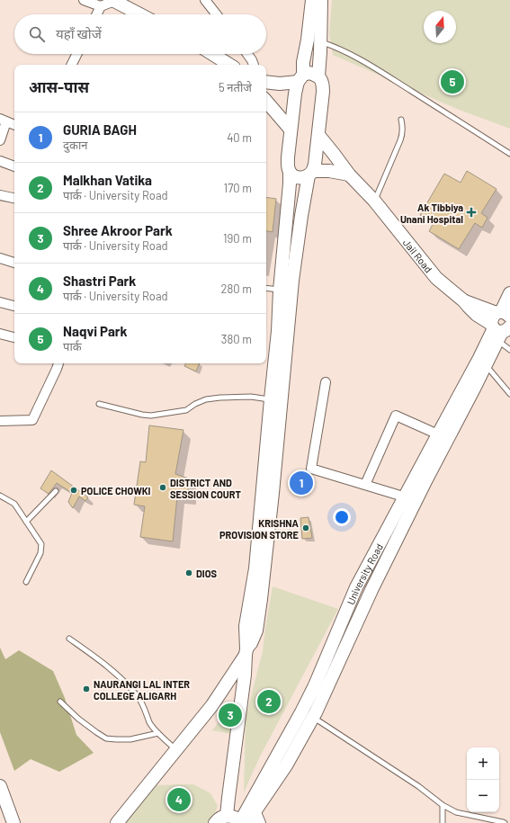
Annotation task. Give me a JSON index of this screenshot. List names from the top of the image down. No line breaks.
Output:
{"streets":{"main road":["Jail Road","University Road"]},"crossings":[["Jail Road","University Road"]],"places":{"health":["Ak Tibbiya Unani Hospital"],"other":["DISTRICT AND SESSION COURT","POLICE CHOWKI","KRISHNA PROVISION STORE","DIOS","NAURANGI LAL INTER COLLEGE ALIGARH"]},"north":"top","page":{"search":"यहाँ खोजें","heading":["आस-पास","5 नतीजे"],"pins":["5","1","2","3","4"],"list":[{"mark":"1","name":"GURIA BAGH","note":"दुकान","value":"40 m"},{"mark":"2","name":"Malkhan Vatika","note":"पार्क · University Road","value":"170 m"},{"mark":"3","name":"Shree Akroor Park","note":"पार्क · University Road","value":"190 m"},{"mark":"4","name":"Shastri Park","note":"पार्क · University Road","value":"280 m"},{"mark":"5","name":"Naqvi Park","note":"पार्क","value":"380 m"}],"map_buttons":["+","−"]}}
